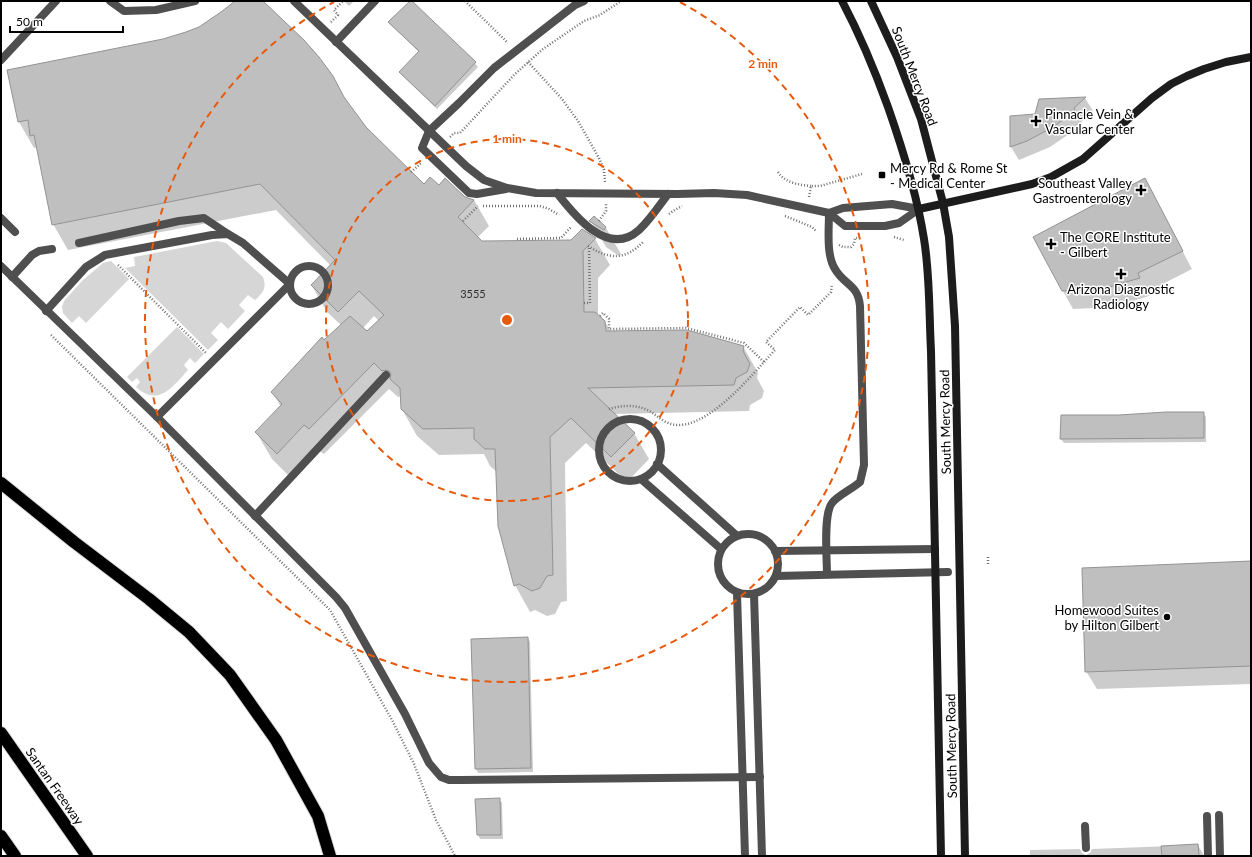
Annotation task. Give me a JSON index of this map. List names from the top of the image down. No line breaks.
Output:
{"streets":{"highway":["Santan Freeway"],"main road":["South Mercy Road"]},"places":{"health":["Pinnacle Vein & Vascular Center","Southeast Valley Gastroenterology","The CORE Institute - Gilbert","Arizona Diagnostic Radiology"],"transit":["Mercy Rd & Rome St - Medical Center"],"other":["Homewood Suites by Hilton Gilbert"]},"house_numbers":["3555"],"scale_bar":"50 m","rings":["2 min","1 min"]}
